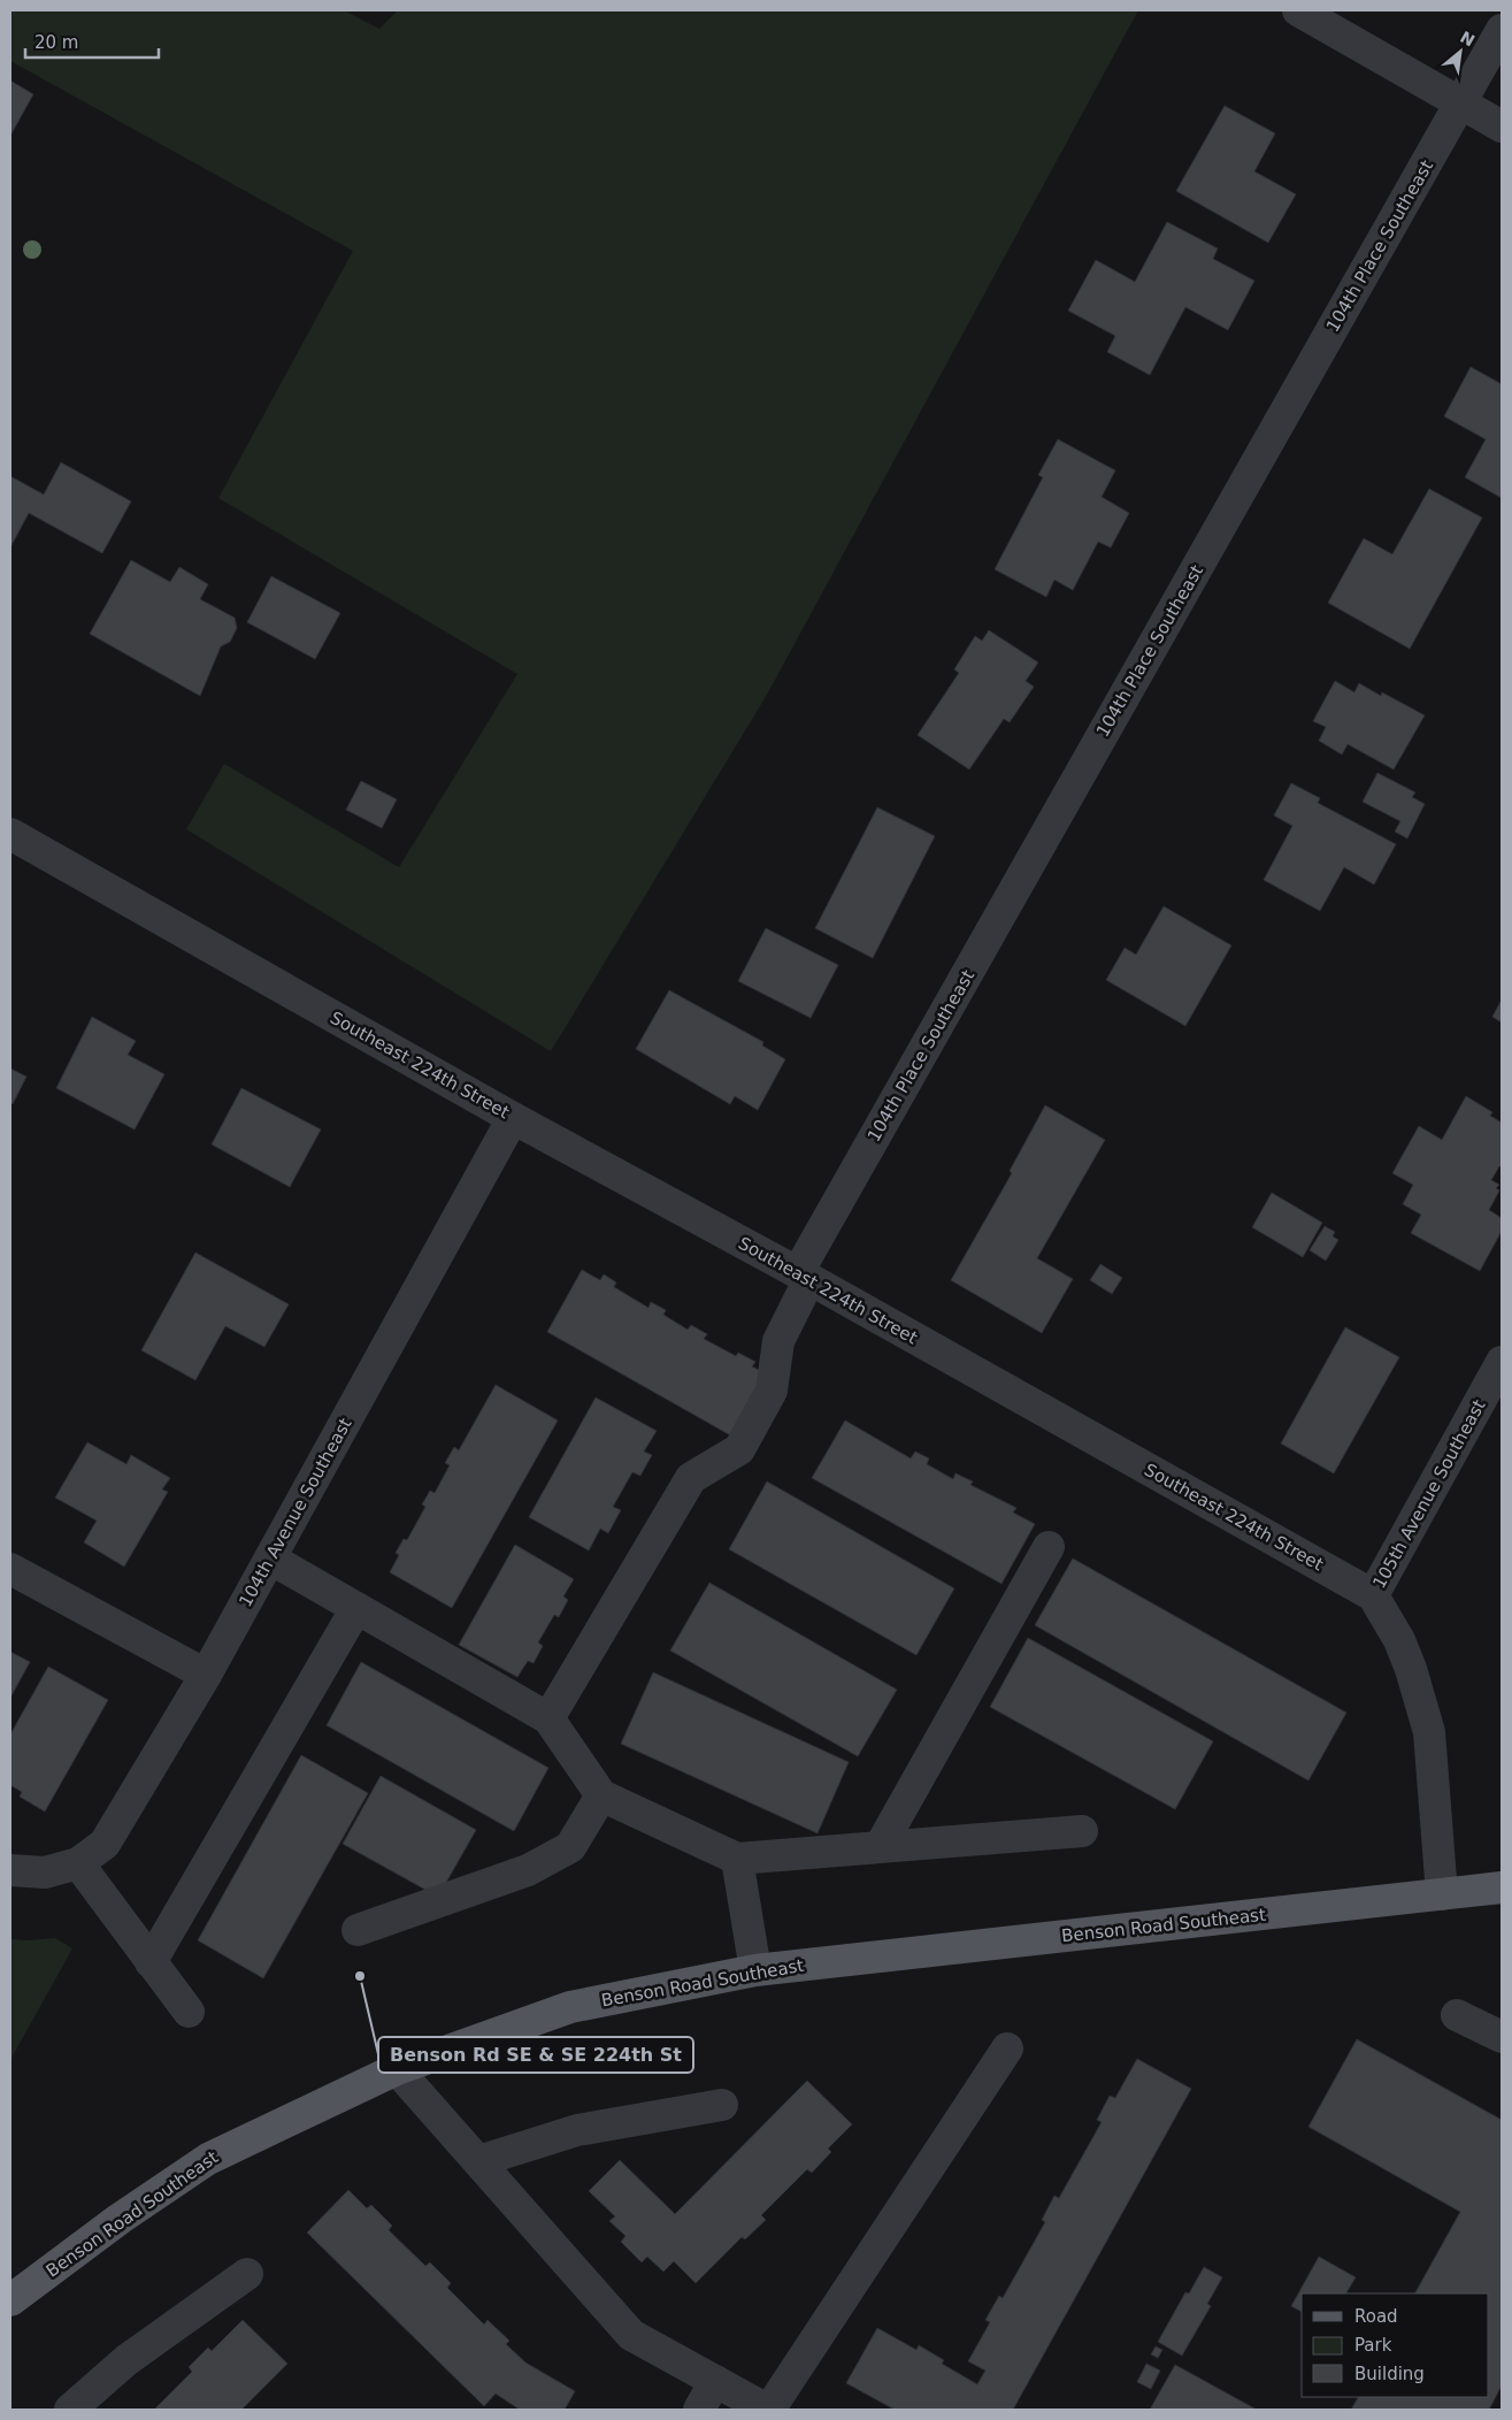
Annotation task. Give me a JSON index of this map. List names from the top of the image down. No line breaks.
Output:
{"streets":{"main road":["Benson Road Southeast"],"street":["104th Place Southeast","Southeast 224th Street","105th Avenue Southeast","104th Avenue Southeast"]},"crossings":[["104th Place Southeast","Southeast 224th Street"],["Southeast 224th Street","105th Avenue Southeast"],["Southeast 224th Street","104th Avenue Southeast"]],"places":["Benson Rd SE & SE 224th St"],"legend":["Road","Park","Building"],"scale_bar":"20 m","north":"top right"}
